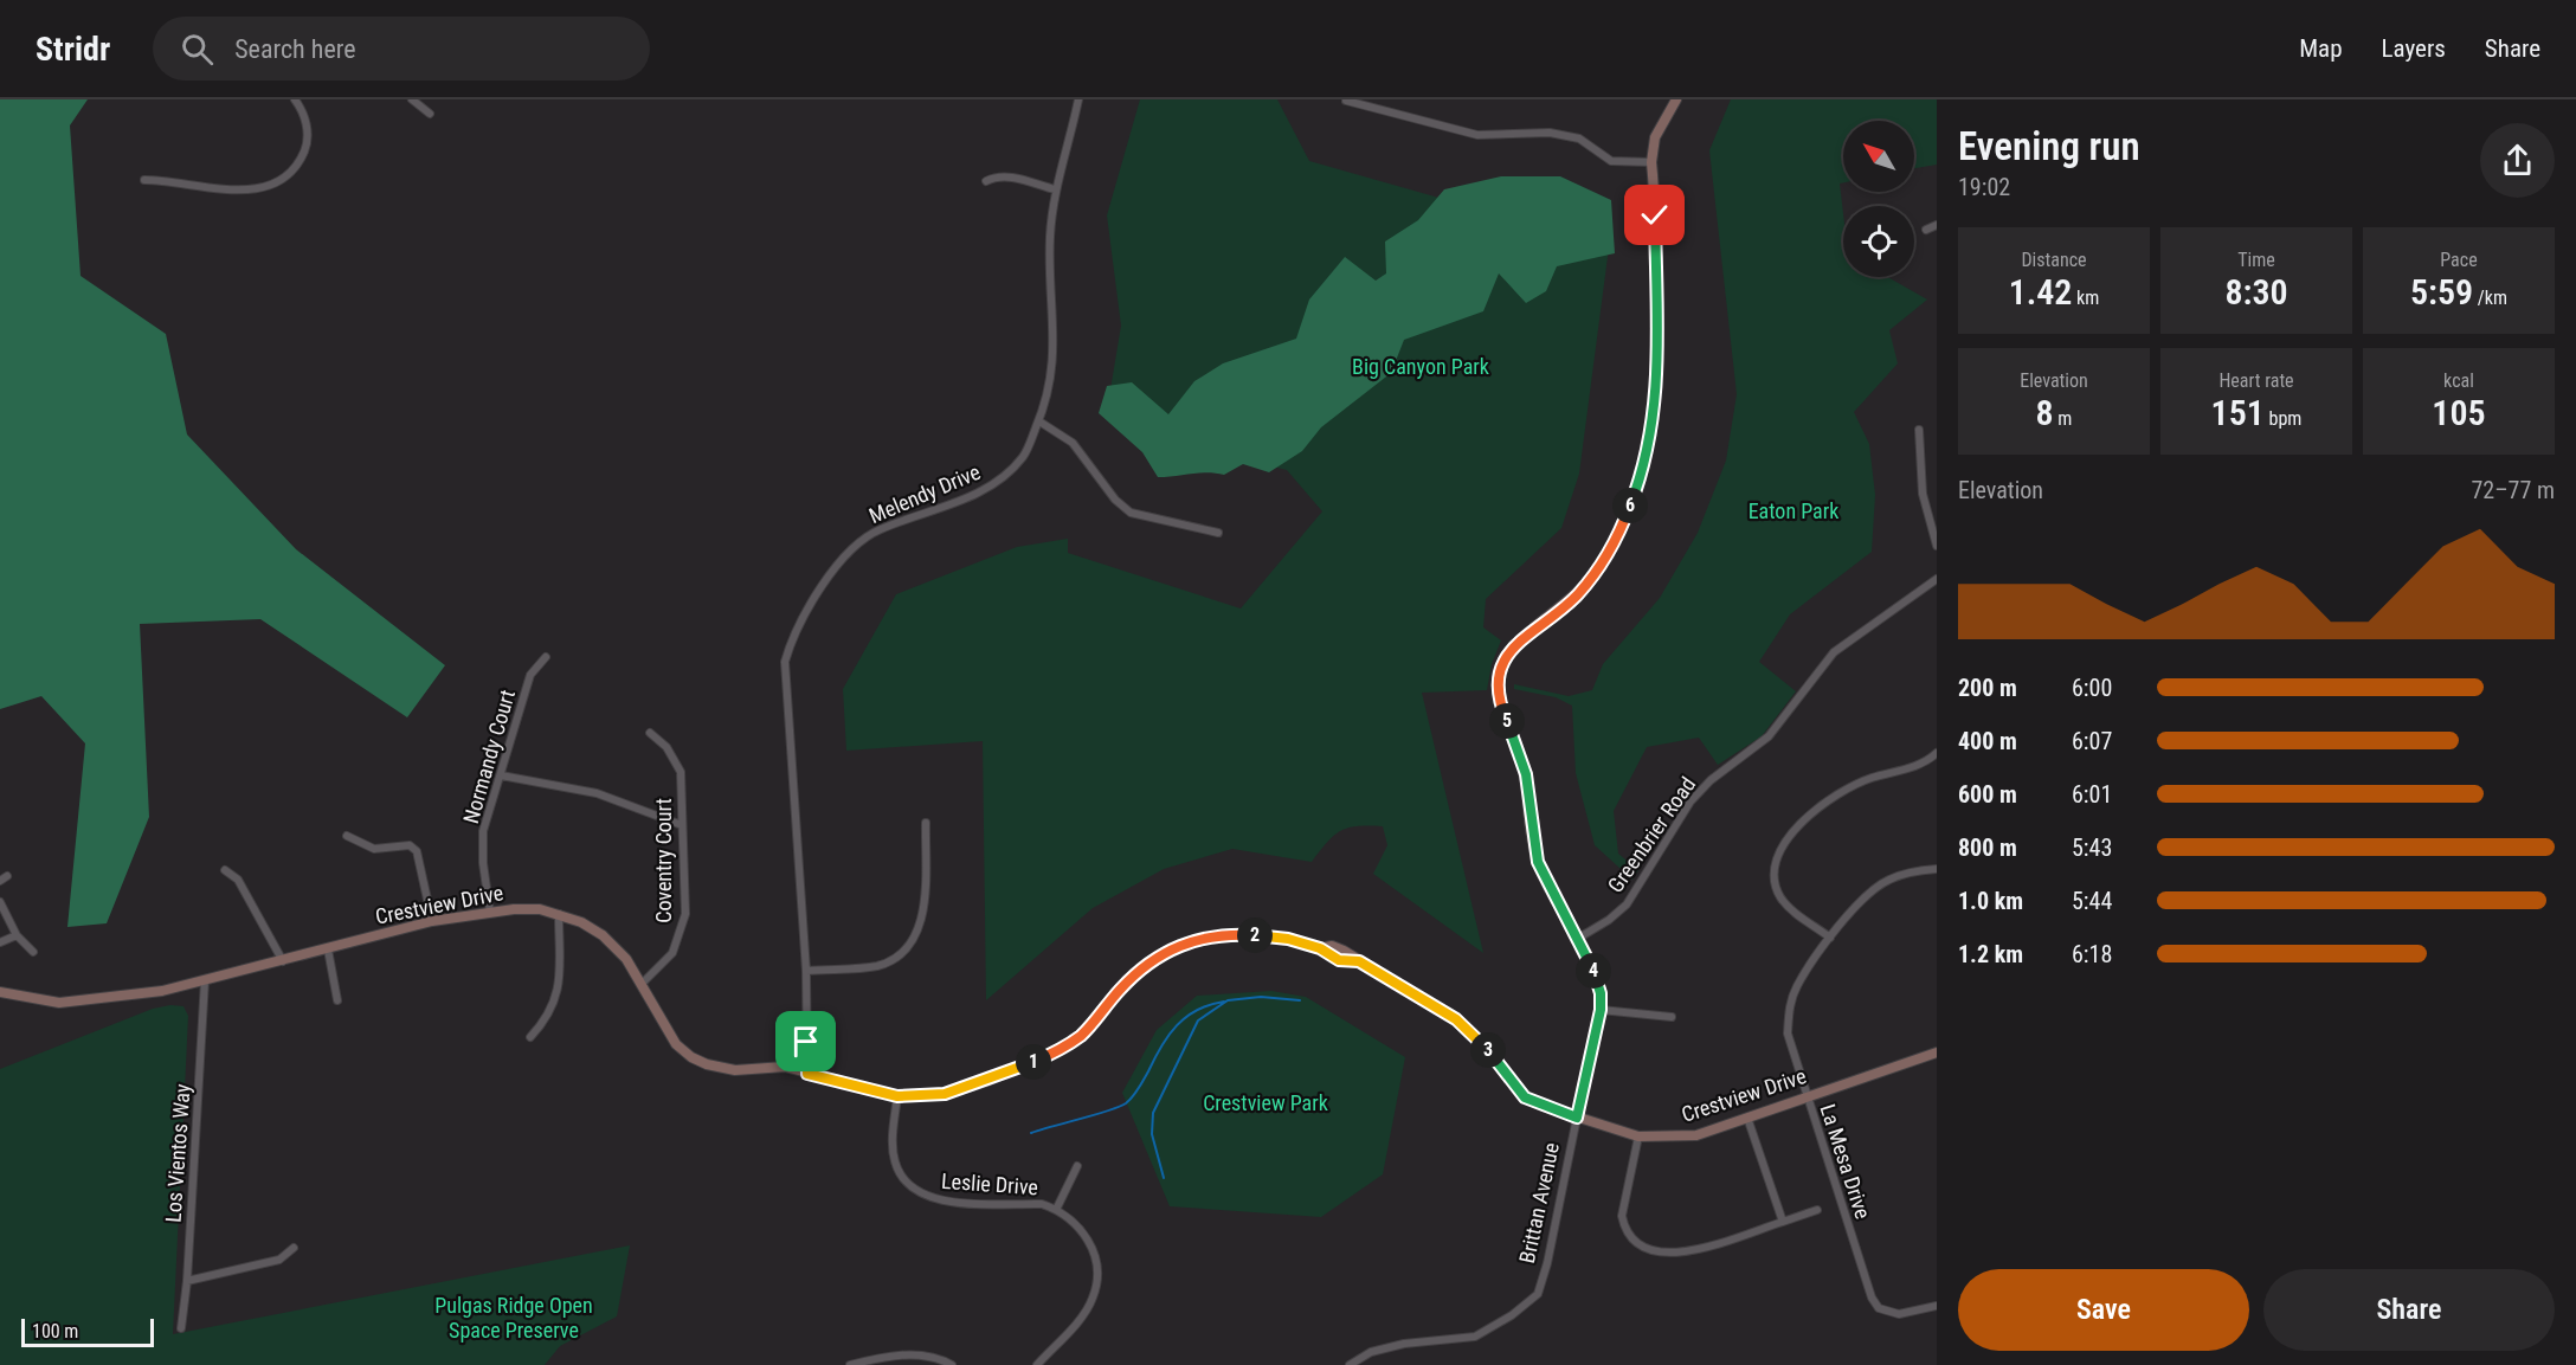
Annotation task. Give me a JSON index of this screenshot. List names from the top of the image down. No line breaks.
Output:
{"streets":{"street":["Melendy Drive","Normandy Court","Greenbrier Road","Coventry Court","Crestview Drive","Los Vientos Way","La Mesa Drive","Leslie Drive","Brittan Avenue"]},"crossings":[["Melendy Drive","Crestview Drive"],["Normandy Court","Crestview Drive"],["Greenbrier Road","Brittan Avenue"],["Coventry Court","Crestview Drive"],["Crestview Drive","Los Vientos Way"],["Crestview Drive","La Mesa Drive"],["Crestview Drive","Leslie Drive"],["Crestview Drive","Brittan Avenue"]],"parks":["Big Canyon Park","Eaton Park","Crestview Park","Pulgas Ridge Open Space Preserve"],"scale_bar":"100 m","north":"top left","page":{"header":"Stridr","search":"Search here","nav":["Map","Layers","Share"],"heading":["Evening run","19:02"],"stats":[["Distance","1.42 km"],["Time","8:30"],["Pace","5:59 /km"],["Elevation","8 m"],["Heart rate","151 bpm"],["kcal","105"]],"chart":["Elevation","72–77 m"],"pins":["6","5","2","4","3","1"],"list":[{"name":"200 m","note":"6:00"},{"name":"400 m","note":"6:07"},{"name":"600 m","note":"6:01"},{"name":"800 m","note":"5:43"},{"name":"1.0 km","note":"5:44"},{"name":"1.2 km","note":"6:18"}],"buttons":["Save","Share"],"scale":"100 m"}}
